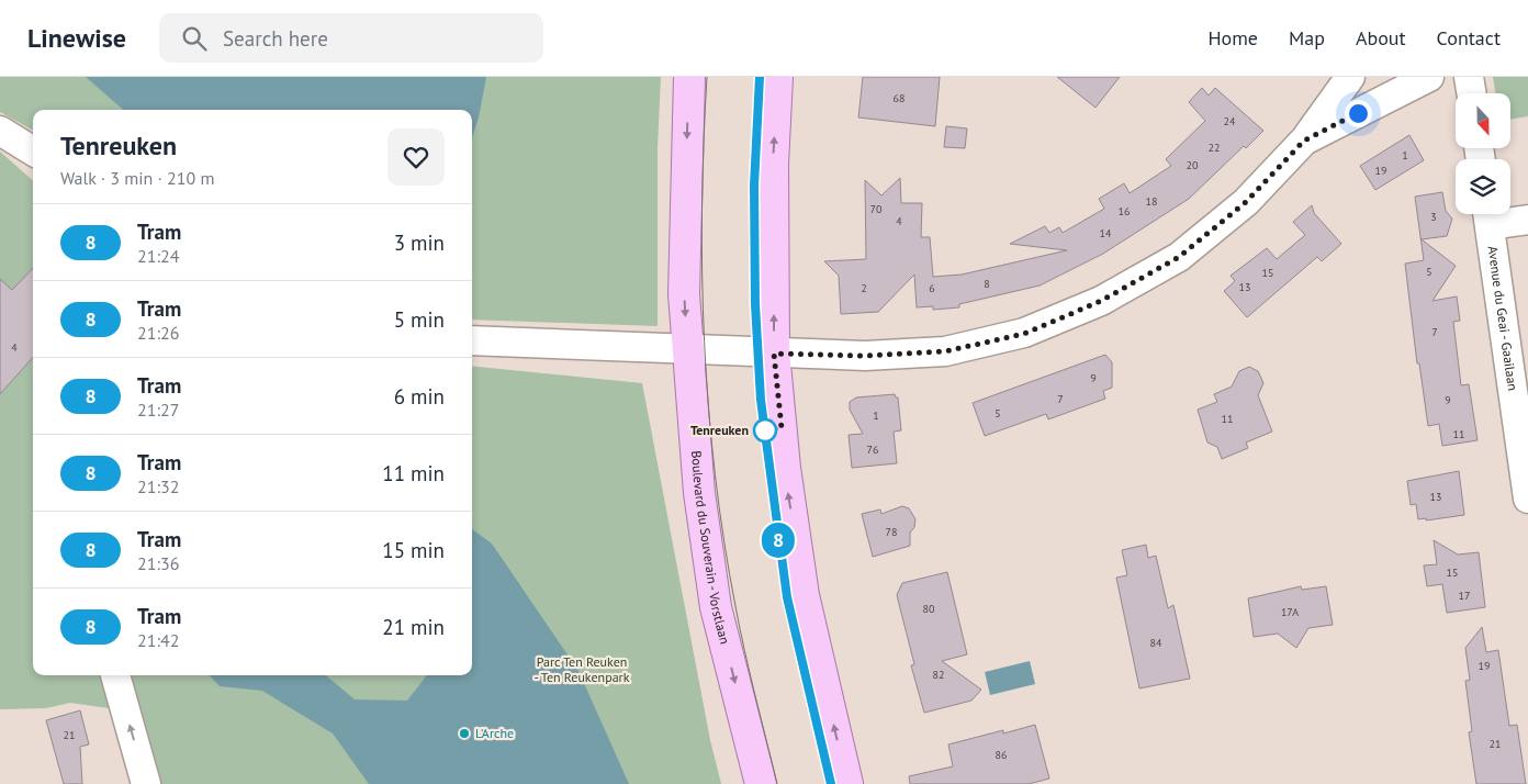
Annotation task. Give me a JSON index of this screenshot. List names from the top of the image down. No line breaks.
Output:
{"streets":{"main road":["Boulevard du Souverain - Vorstlaan"],"street":["Avenue du Geai - Gaailaan"]},"parks":["Parc Ten Reuken - Ten Reukenpark"],"places":["Tenreuken","L'Arche"],"lines":["tram line 8"],"house_numbers":["68","24","22","1","20","19","18","70","16","3","4","14","5","15","8","13","2","6","7","4","9","7","9","5","1","11","11","76","13","78","15","17","80","17A","84","19","82","21","21","86"],"north":"bottom","page":{"header":"Linewise","search":"Search here","nav":["Home","Map","About","Contact"],"on_map":"8","heading":["Tenreuken","Walk · 3 min · 210 m"],"list":[{"mark":"8","name":"Tram","note":"21:24","value":"3 min"},{"mark":"8","name":"Tram","note":"21:26","value":"5 min"},{"mark":"8","name":"Tram","note":"21:27","value":"6 min"},{"mark":"8","name":"Tram","note":"21:32","value":"11 min"},{"mark":"8","name":"Tram","note":"21:36","value":"15 min"},{"mark":"8","name":"Tram","note":"21:42","value":"21 min"}]}}
